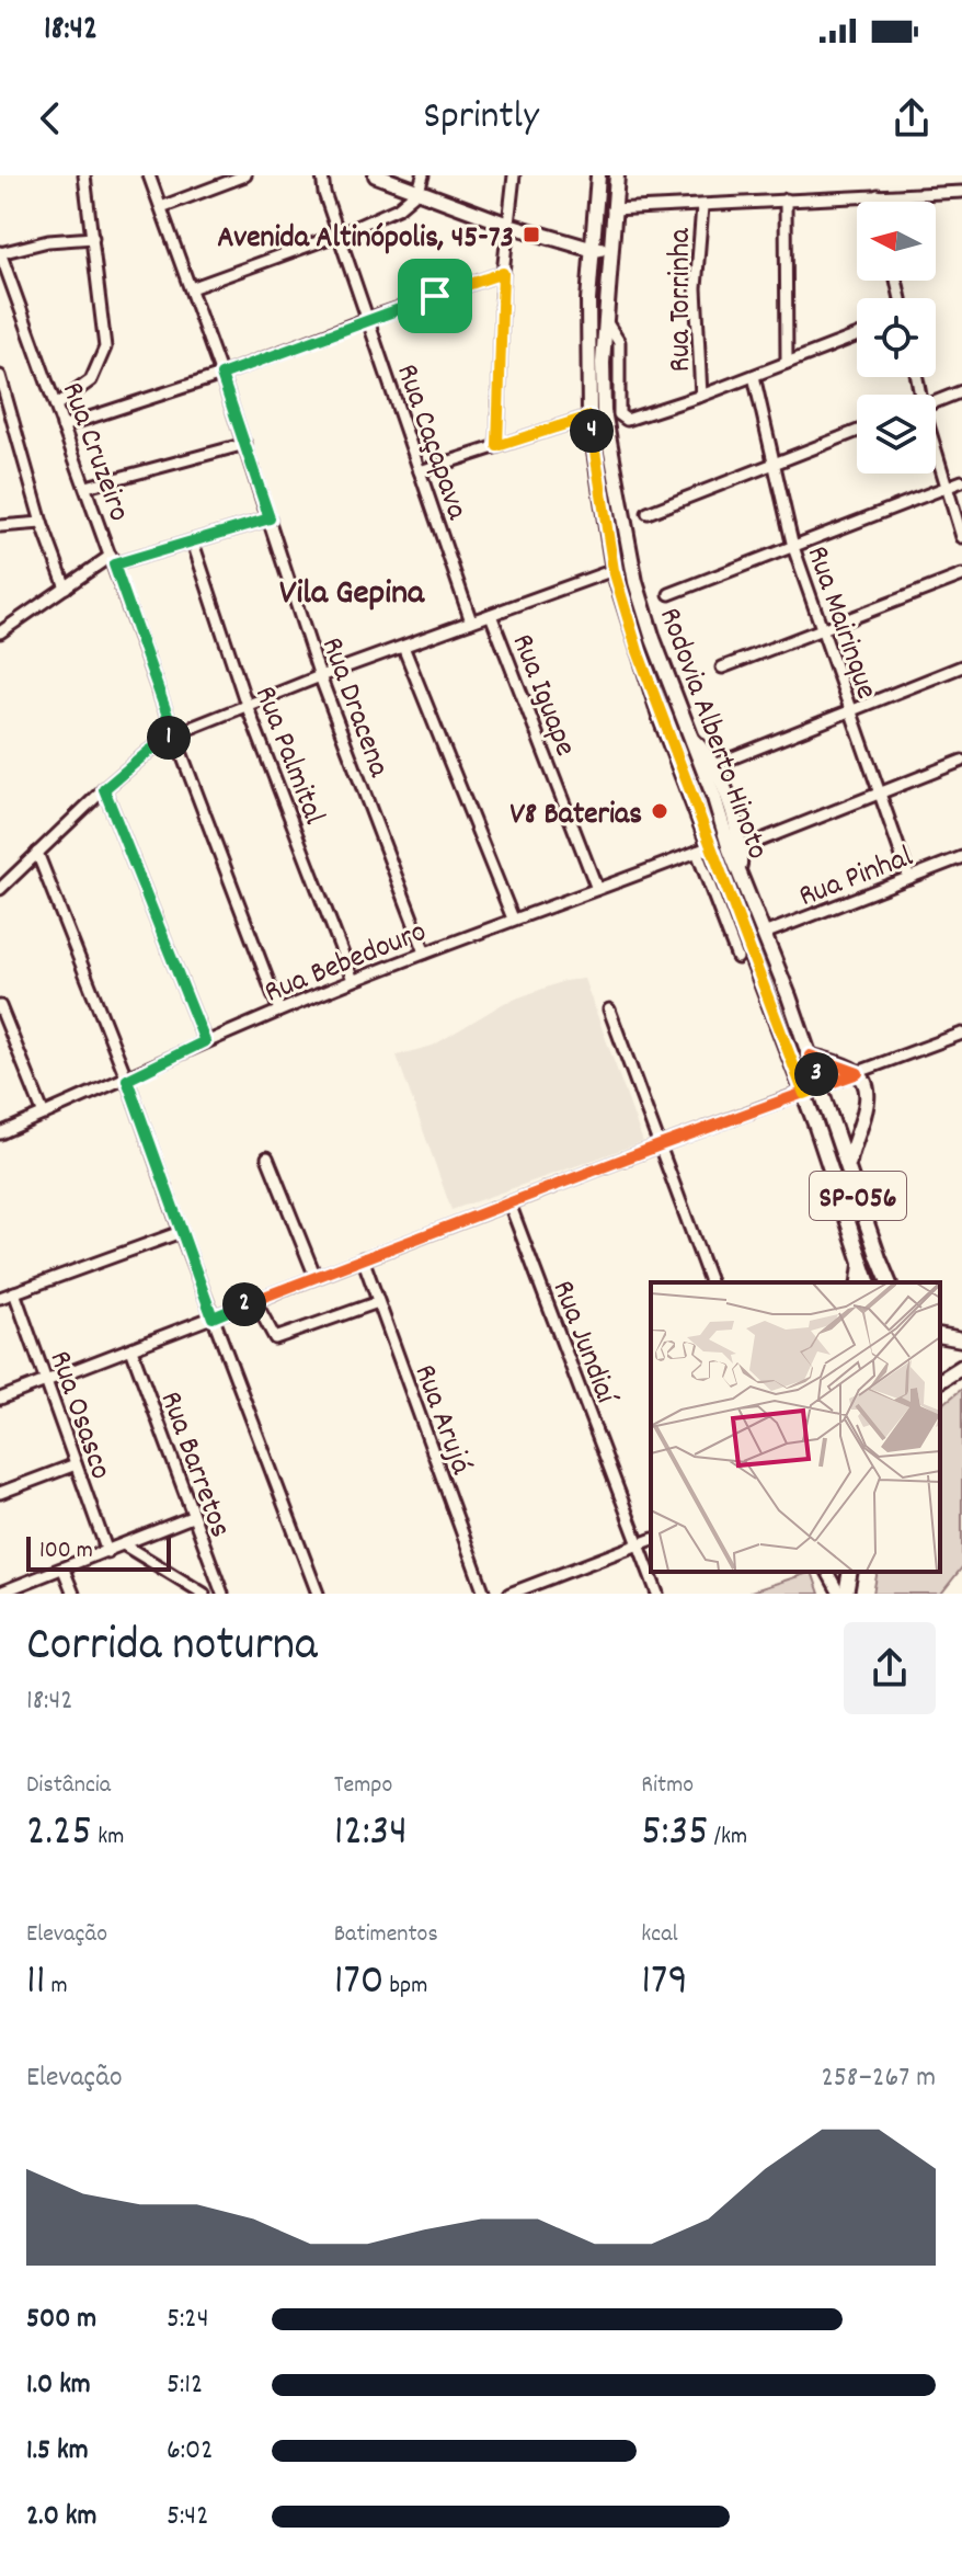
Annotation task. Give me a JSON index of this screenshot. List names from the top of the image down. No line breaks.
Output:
{"streets":{"main road":["Rodovia Alberto Hinoto","SP-056"],"street":["Rua Torrinha","Rua Caçapava","Rua Cruzeiro","Rua Mairinque","Rua Iguape","Rua Dracena","Rua Palmital","Rua Pinhal","Rua Bebedouro","Rua Jundiaí","Rua Osasco","Rua Arujá","Rua Barretos"]},"crossings":[["Rua Cruzeiro","Rua Bebedouro"],["Rua Mairinque","Rua Pinhal"],["Rua Iguape","Rua Bebedouro"],["Rua Dracena","Rua Bebedouro"],["Rodovia Alberto Hinoto","Rua Pinhal"],["Rodovia Alberto Hinoto","Rua Bebedouro"],["Rua Palmital","Rua Bebedouro"]],"districts":["Vila Gepina"],"places":{"transit":["Avenida Altinópolis, 45-73"],"other":["V8 Baterias"]},"scale_bar":"100 m","north":"left","page":{"status":"18:42","header":"Sprintly","pins":["4","1","3","2"],"scale":"100 m","heading":["Corrida noturna","18:42"],"stats":[["Distância","2.25 km"],["Tempo","12:34"],["Ritmo","5:35 /km"],["Elevação","11 m"],["Batimentos","170 bpm"],["kcal","179"]],"chart":["Elevação","258–267 m"],"list":[{"name":"500 m","note":"5:24"},{"name":"1.0 km","note":"5:12"},{"name":"1.5 km","note":"6:02"},{"name":"2.0 km","note":"5:42"}]}}
